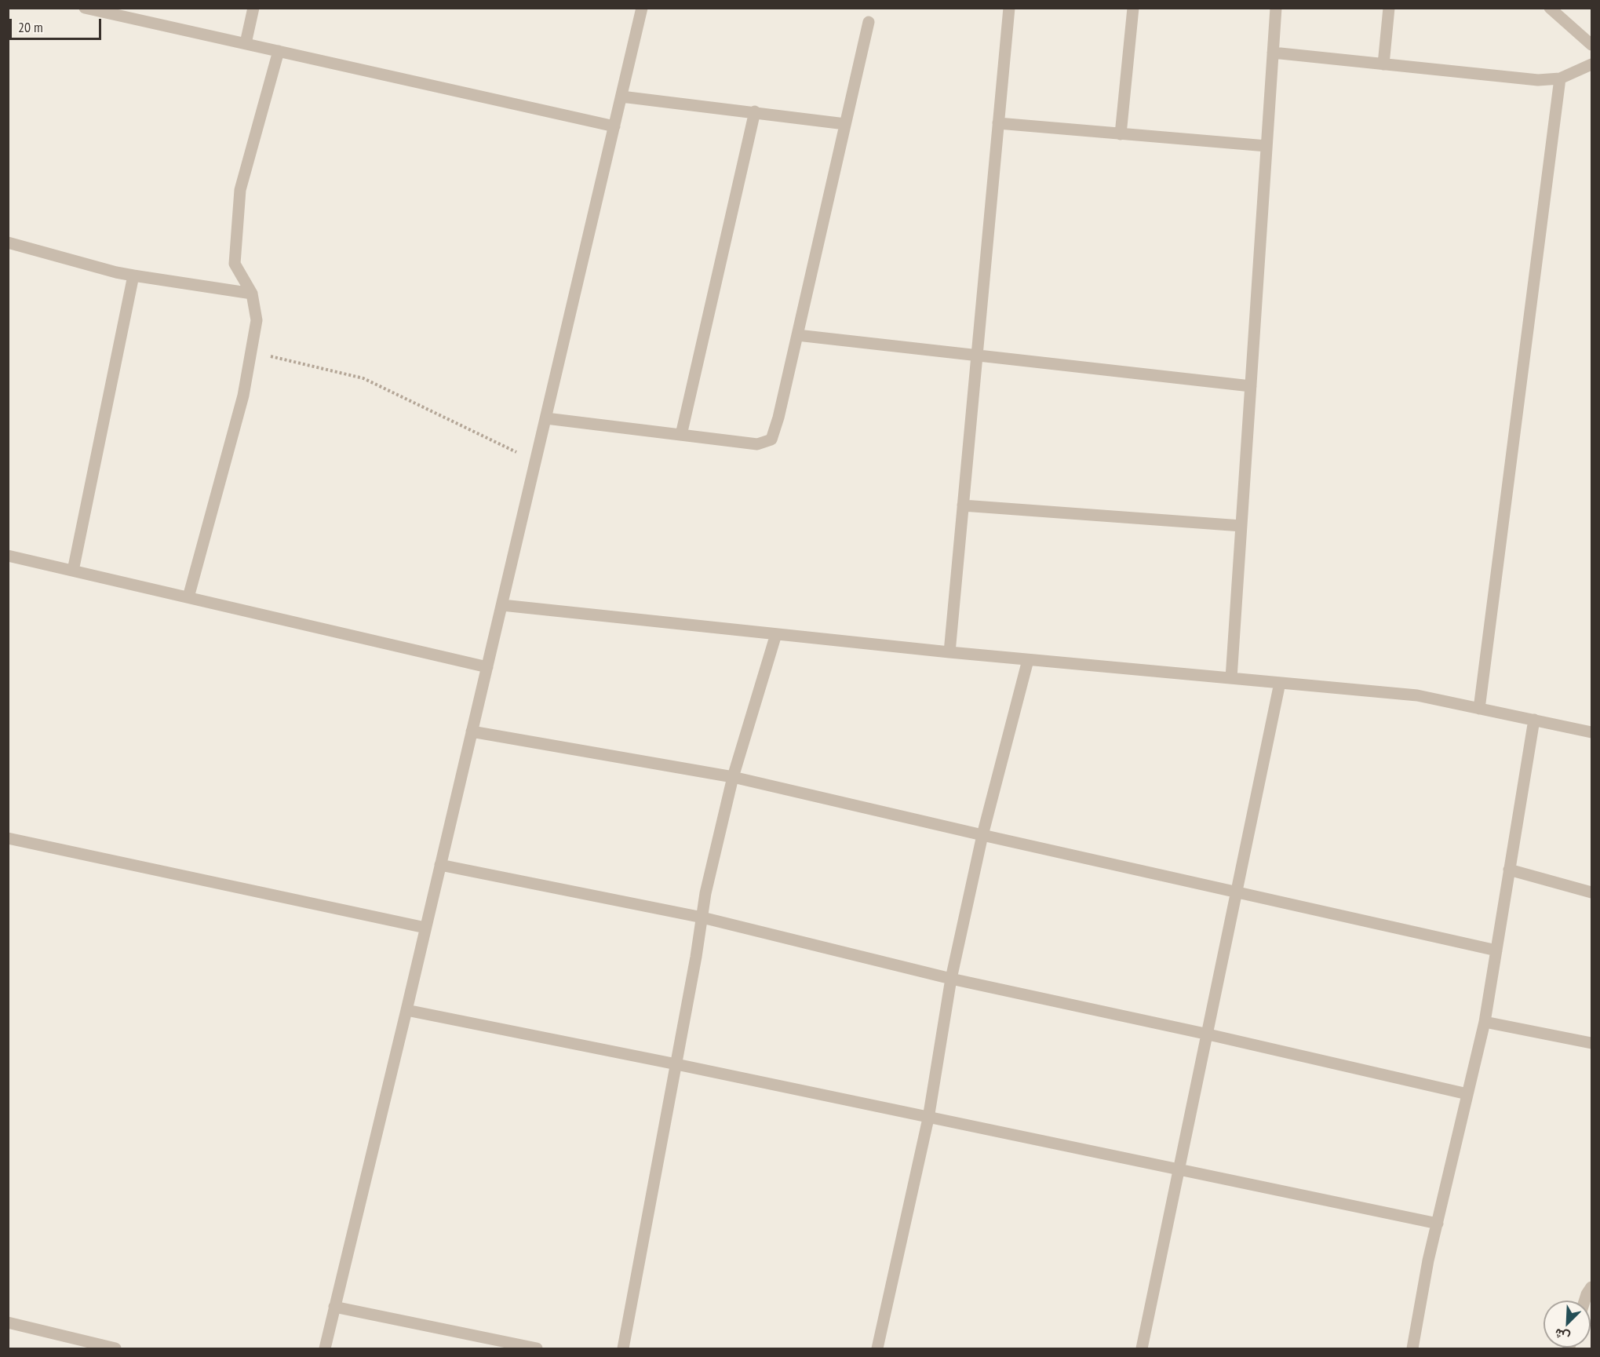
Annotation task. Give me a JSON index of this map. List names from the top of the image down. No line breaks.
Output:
{"scale_bar":"20 m","north":"bottom left"}
